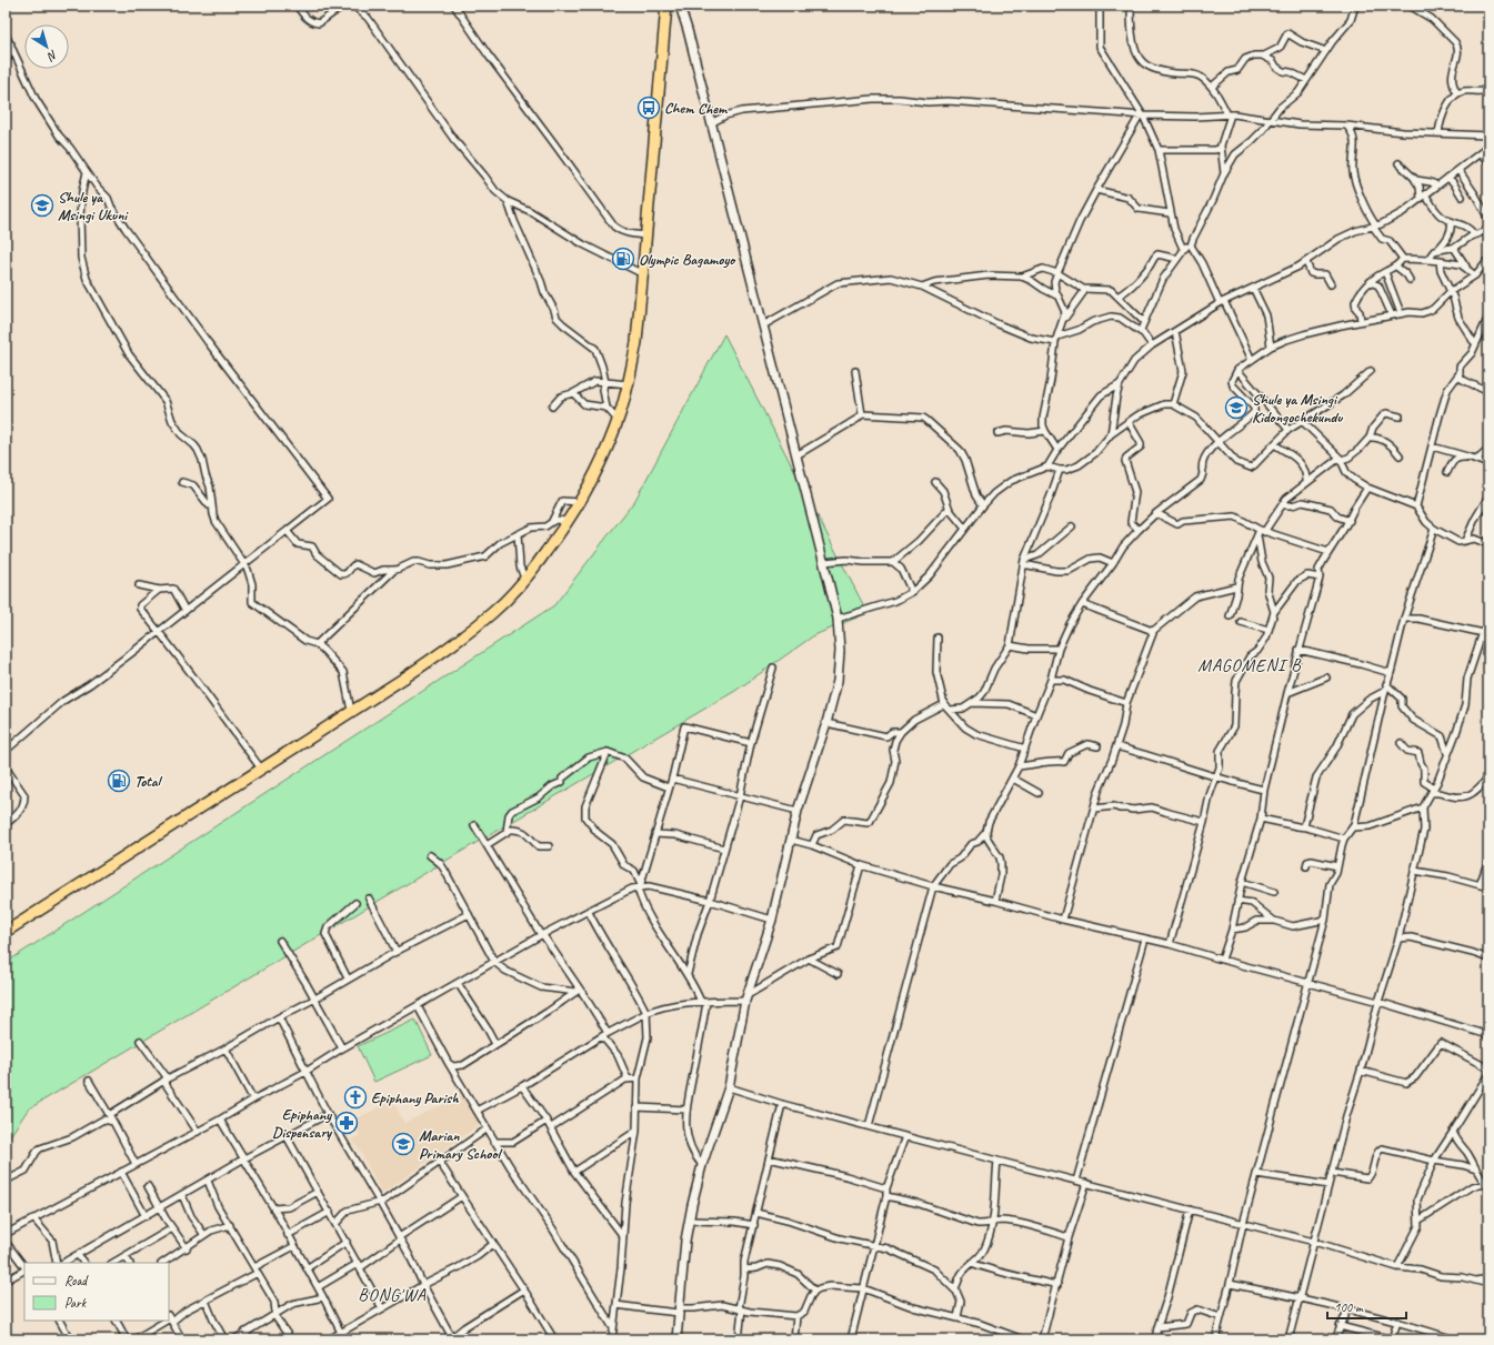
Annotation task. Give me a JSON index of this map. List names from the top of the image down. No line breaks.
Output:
{"districts":["MAGOMENI B","BONG'WA"],"places":{"bus stop":["Chem Chem"],"school or university":["Shule ya Msingi Ukuni","Shule ya Msingi Kidongochekundu","Marian Primary School"],"fuel station":["Olympic Bagamoyo","Total"],"church":["Epiphany Parish"],"pharmacy":["Epiphany Dispensary"]},"legend":["Road","Park"],"scale_bar":"100 m","north":"bottom right"}
